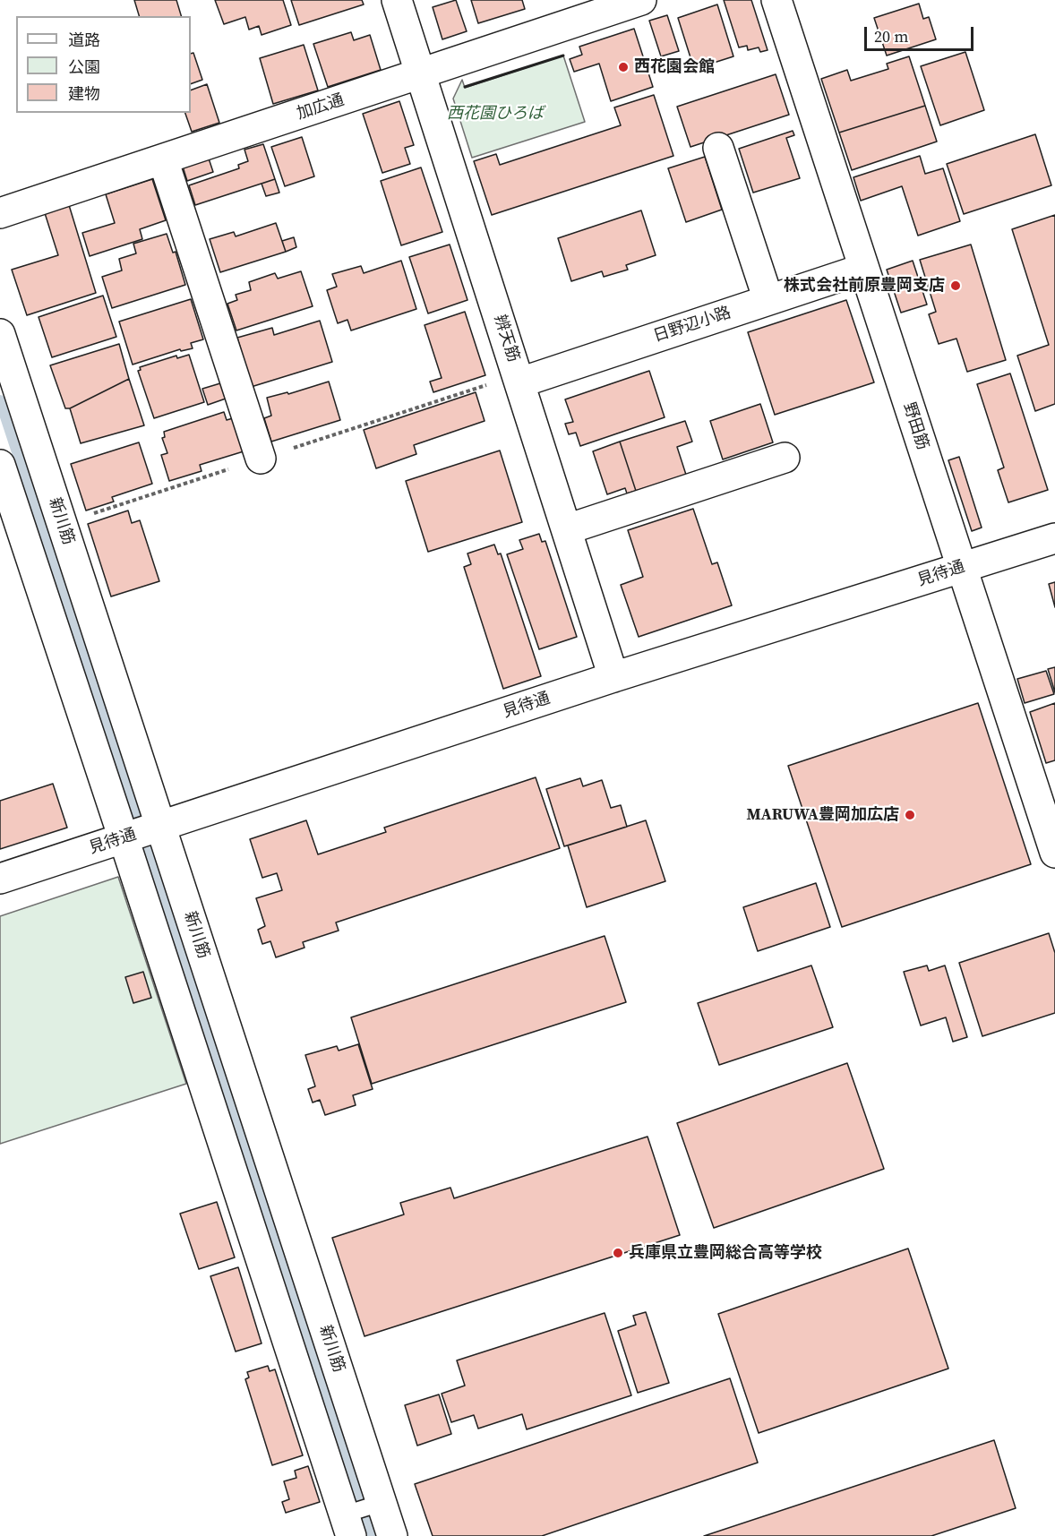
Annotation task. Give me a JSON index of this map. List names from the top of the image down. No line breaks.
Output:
{"streets":{"street":["加広通","日野辺小路","辨天筋","野田筋","新川筋","見待通"]},"crossings":[["加広通","辨天筋"],["日野辺小路","辨天筋"],["日野辺小路","野田筋"],["辨天筋","見待通"],["野田筋","見待通"],["新川筋","見待通"]],"parks":["西花園ひろば"],"places":["西花園会館","株式会社前原豊岡支店","MARUWA豊岡加広店","兵庫県立豊岡総合高等学校"],"legend":["道路","公園","建物"],"scale_bar":"20 m"}
